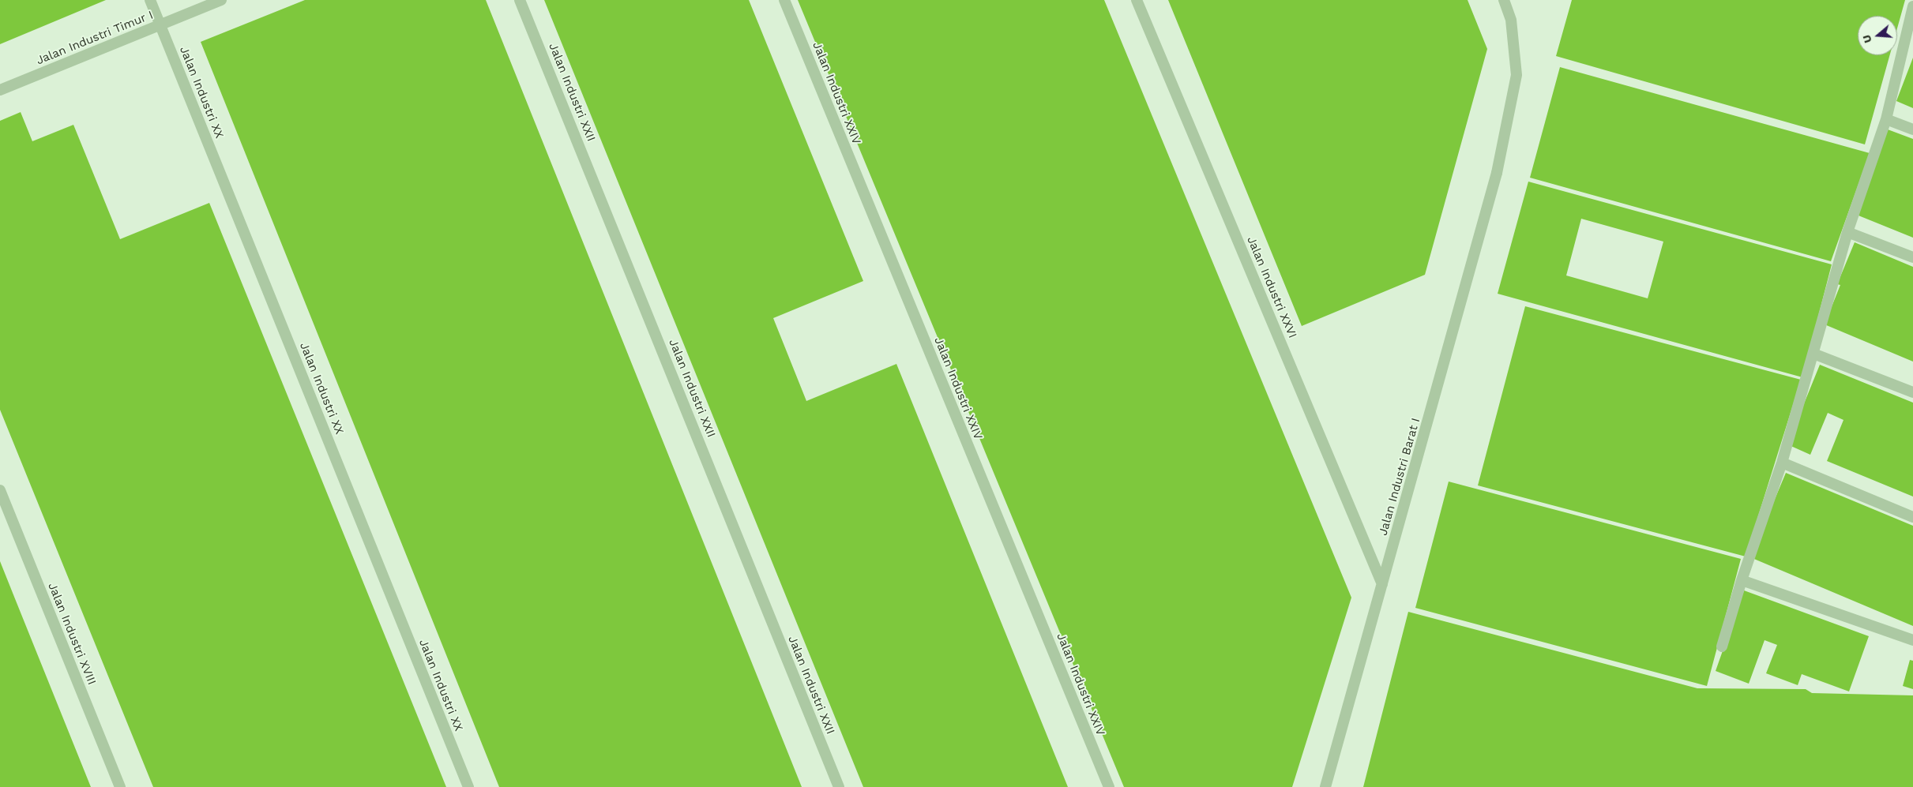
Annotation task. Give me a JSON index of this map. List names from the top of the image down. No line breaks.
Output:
{"streets":{"street":["Jalan Industri Timur I","Jalan Industri XX","Jalan Industri XXII","Jalan Industri XXIV","Jalan Industri XXVI","Jalan Industri Barat I","Jalan Industri XVIII"]},"crossings":[["Jalan Industri Timur I","Jalan Industri XX"],["Jalan Industri XXVI","Jalan Industri Barat I"]],"north":"left"}
